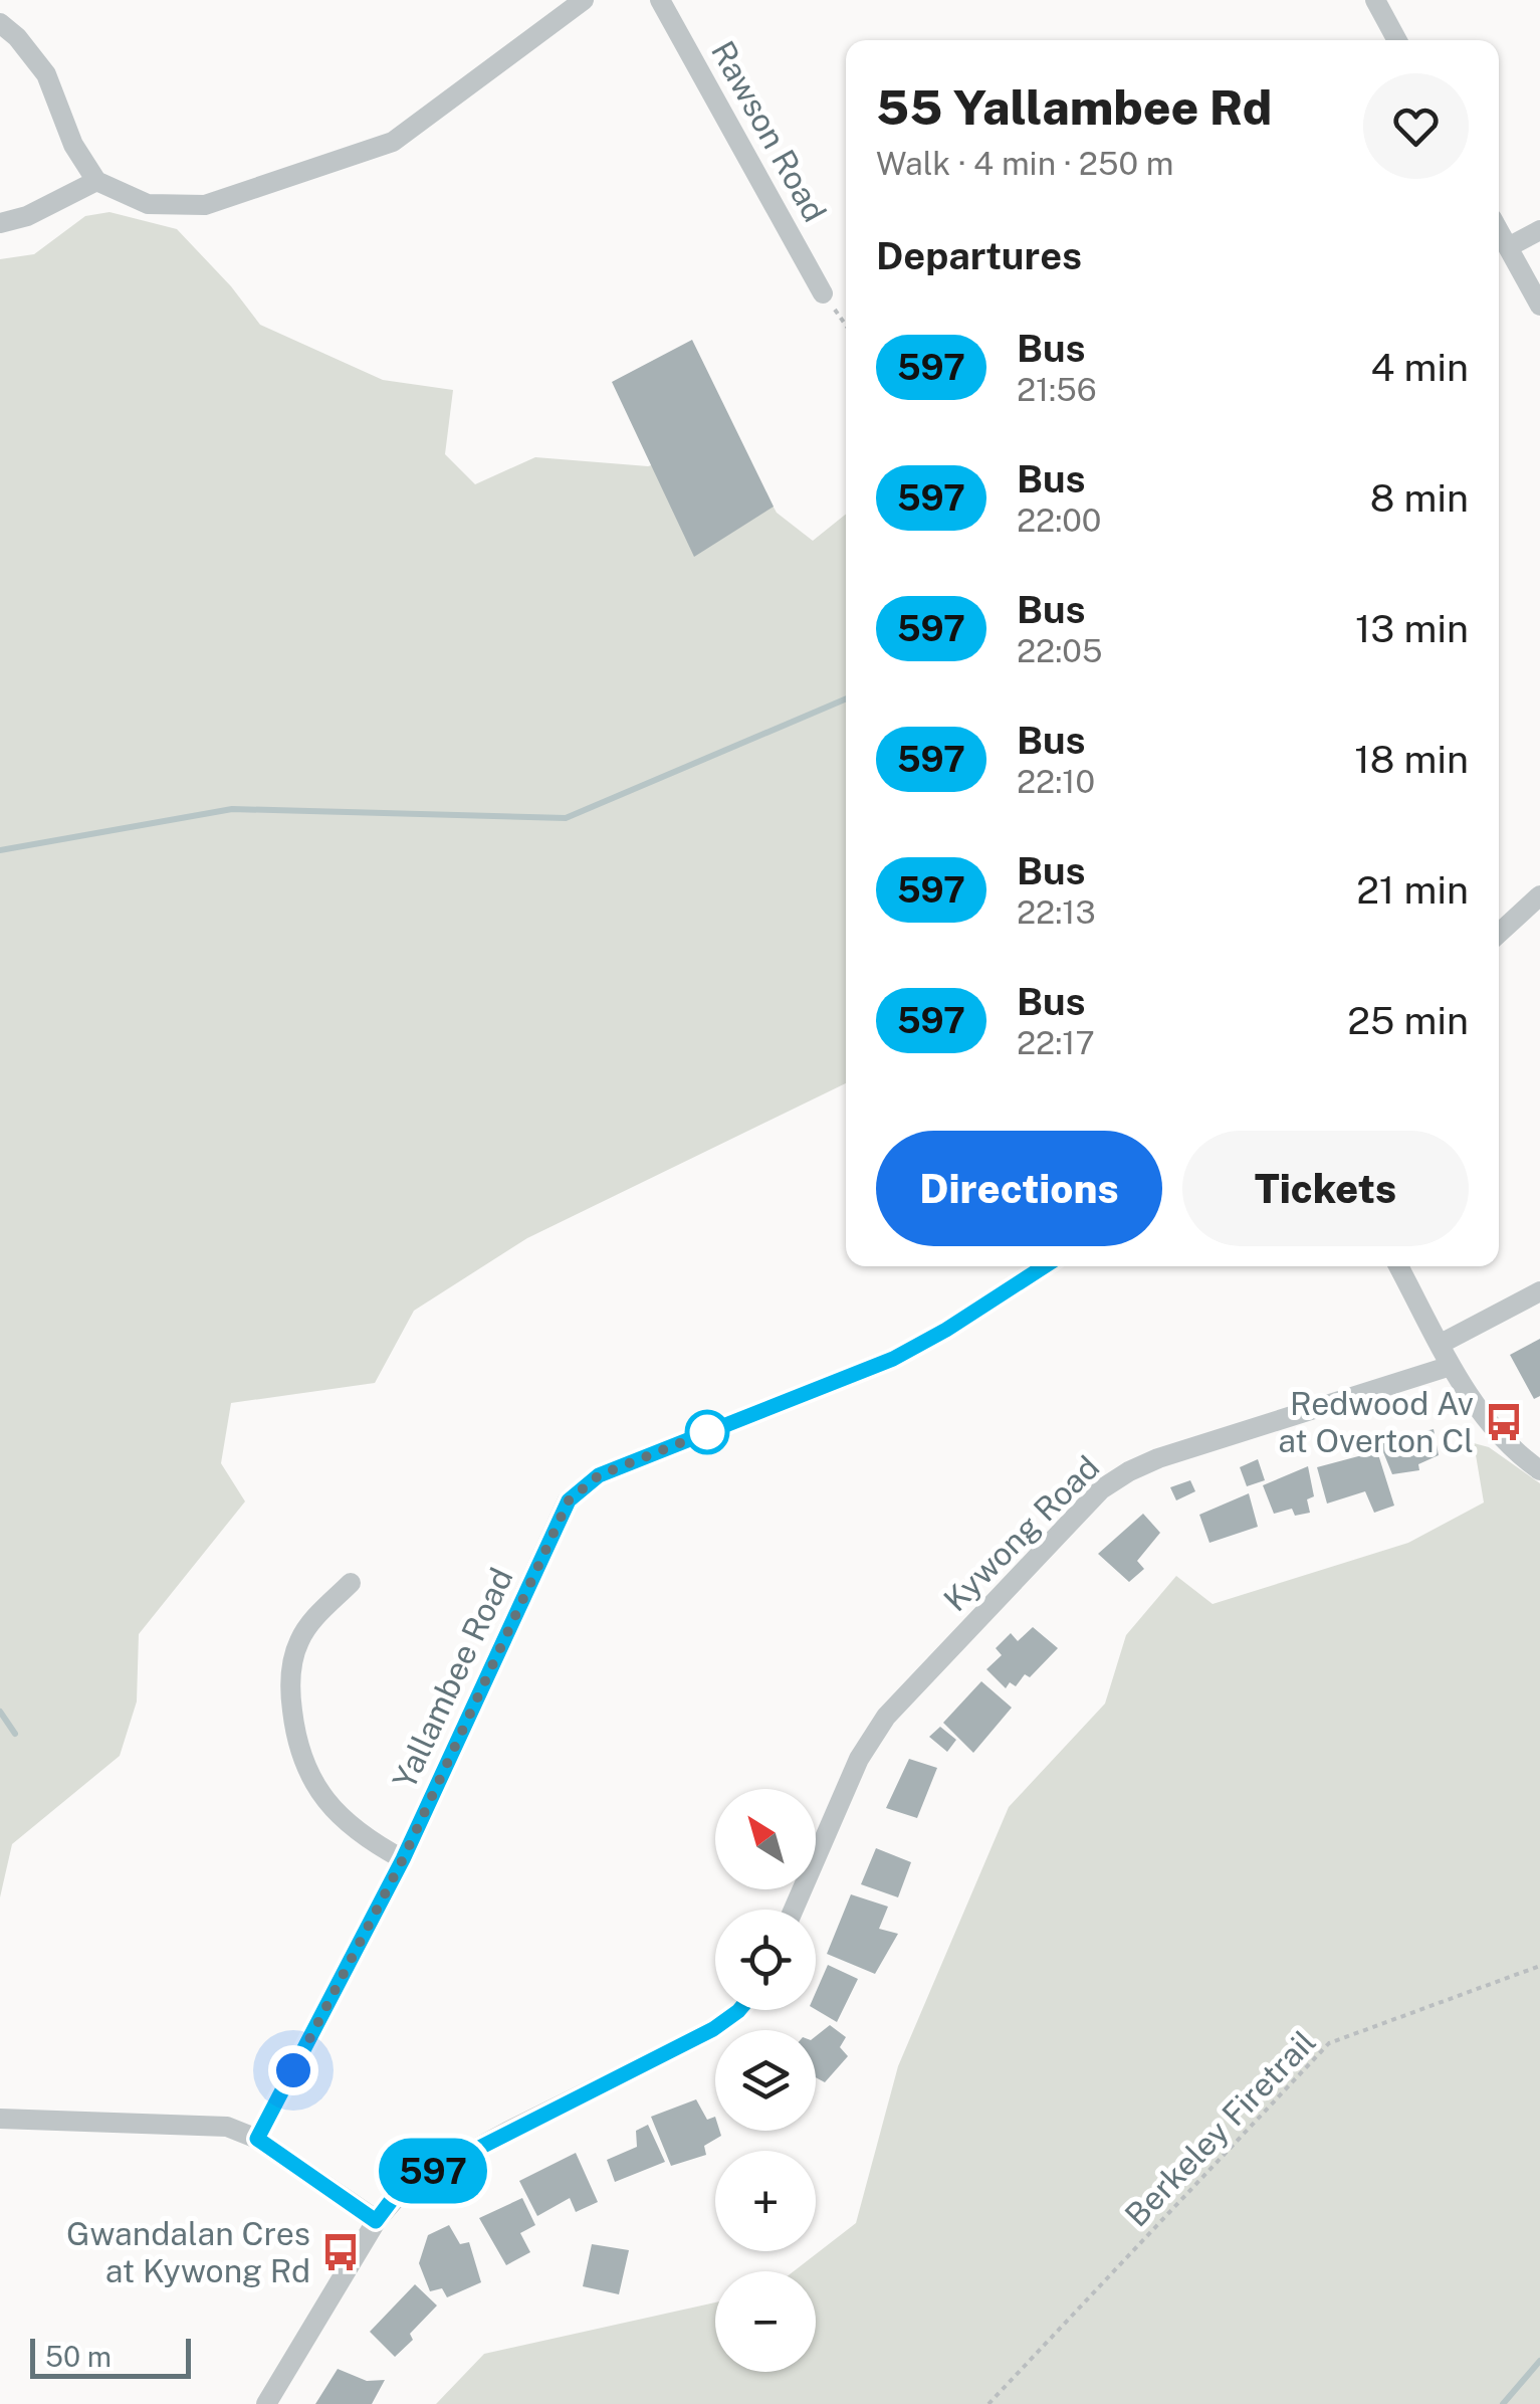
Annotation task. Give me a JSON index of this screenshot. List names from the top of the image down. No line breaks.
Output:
{"streets":{"street":["Rawson Road","Kywong Road","Yallambee Road"],"path":["Berkeley Firetrail"]},"places":{"bus stop":["Redwood Av at Overton Cl","Gwandalan Cres at Kywong Rd"]},"lines":["bus line 597"],"scale_bar":"50 m","north":"top left","page":{"on_map":"597","heading":[["55 Yallambee Rd","Walk · 4 min · 250 m"],"Departures"],"list":[{"mark":"597","name":"Bus","note":"21:56","value":"4 min"},{"mark":"597","name":"Bus","note":"22:00","value":"8 min"},{"mark":"597","name":"Bus","note":"22:05","value":"13 min"},{"mark":"597","name":"Bus","note":"22:10","value":"18 min"},{"mark":"597","name":"Bus","note":"22:13","value":"21 min"},{"mark":"597","name":"Bus","note":"22:17","value":"25 min"}],"buttons":["Directions","Tickets"],"map_buttons":["+","−"],"scale":"50 m"}}
